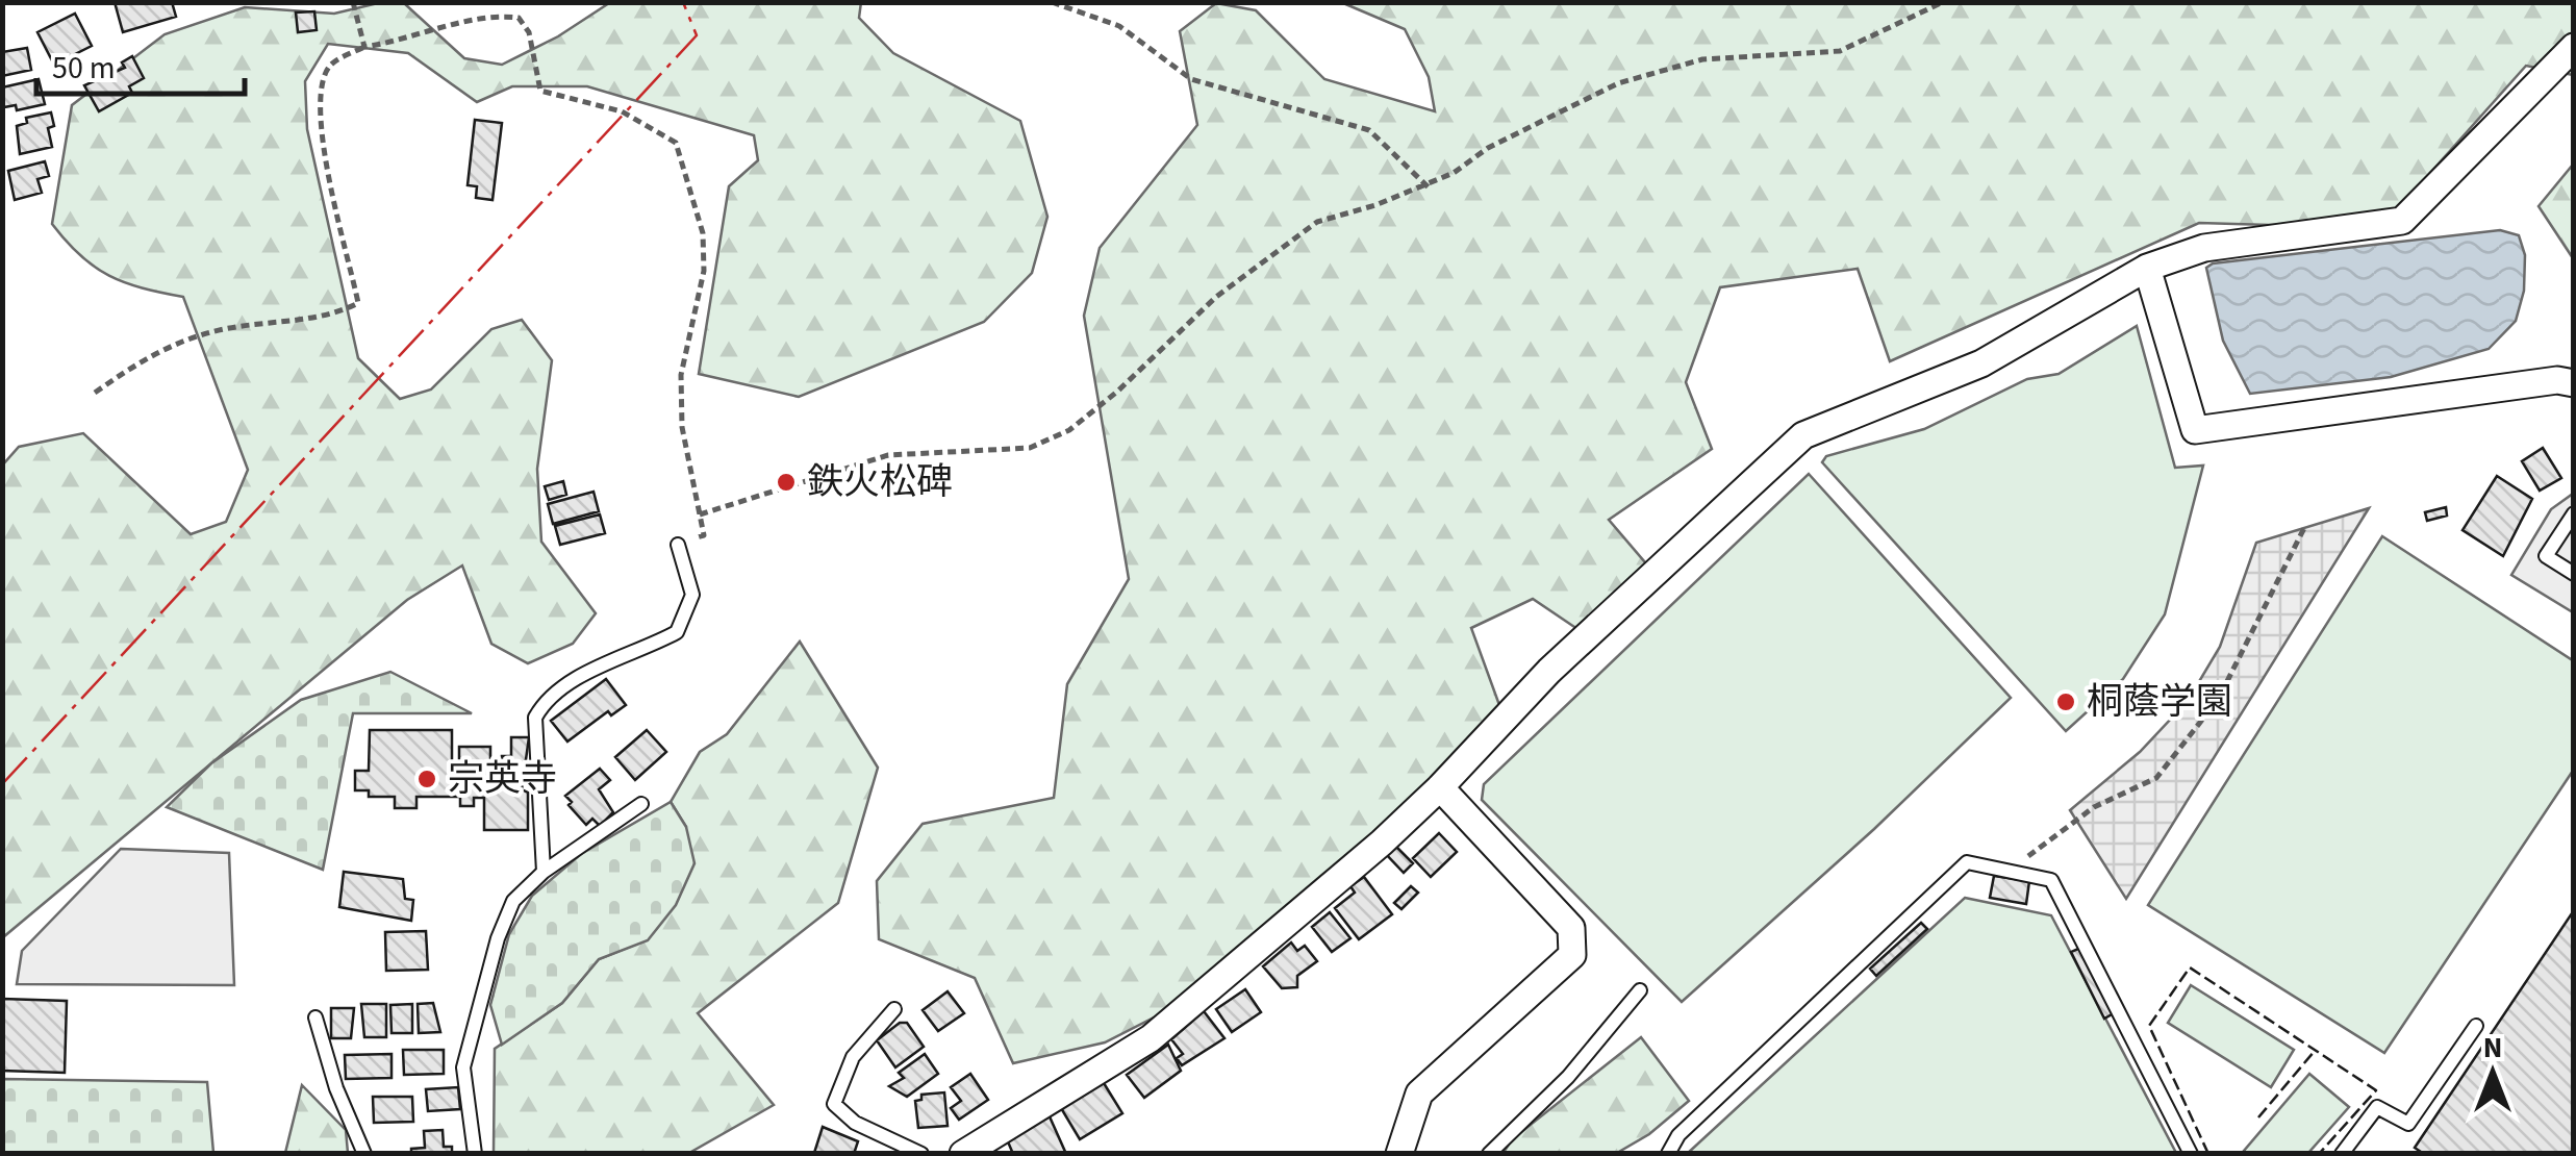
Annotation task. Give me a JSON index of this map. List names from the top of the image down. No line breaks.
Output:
{"places":["鉄火松碑","桐蔭学園","宗英寺"],"scale_bar":"50 m","north":"top"}
